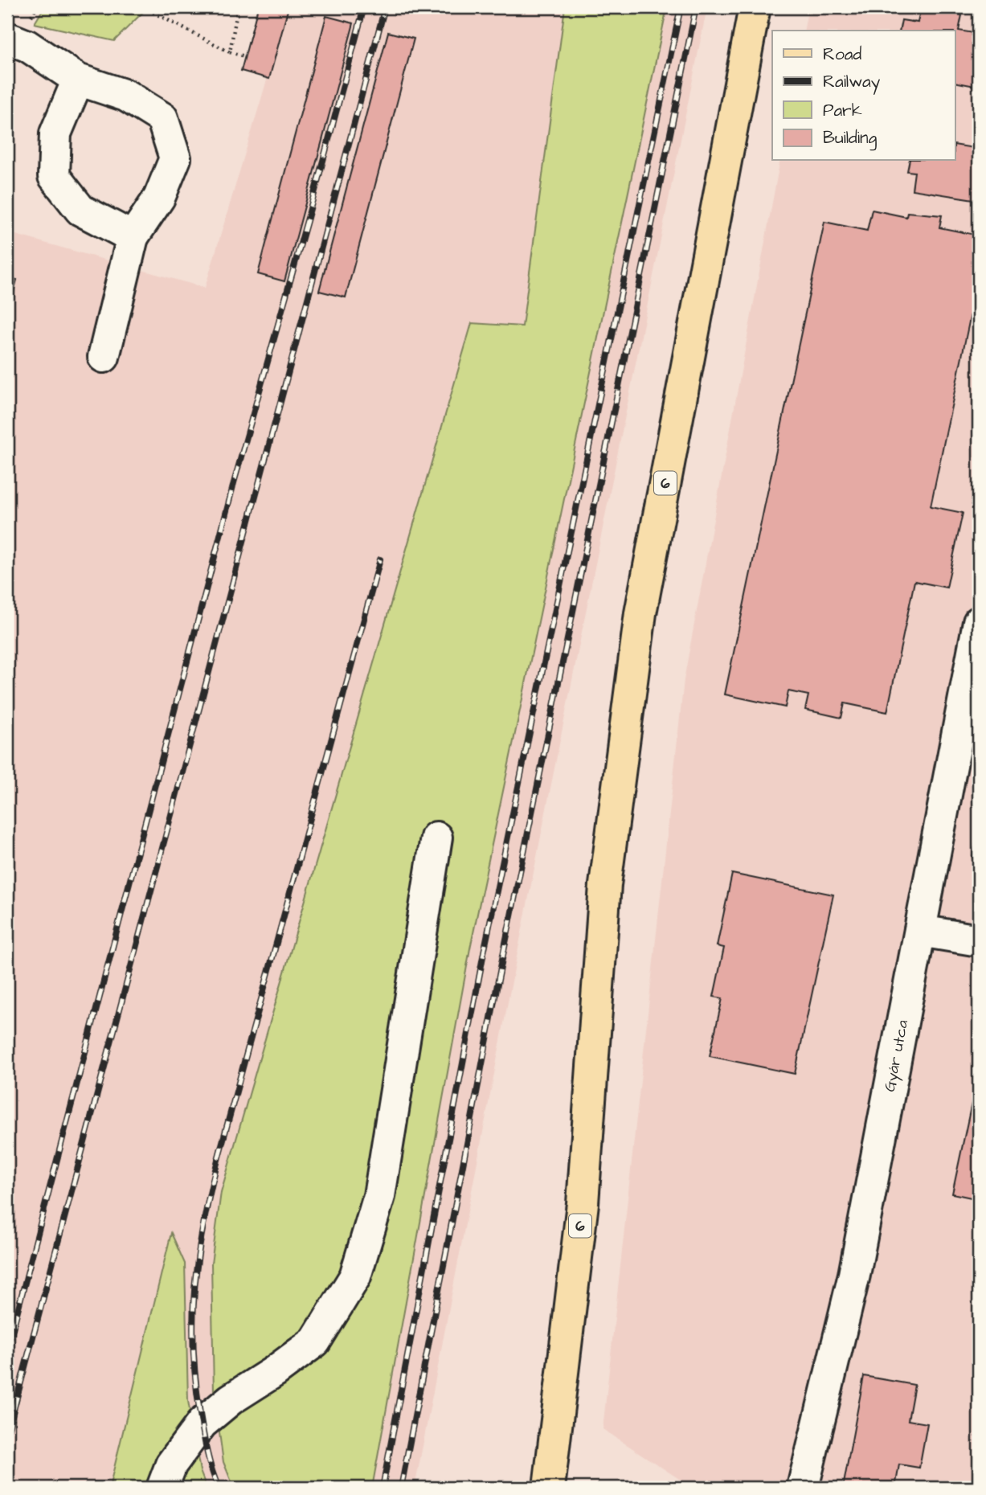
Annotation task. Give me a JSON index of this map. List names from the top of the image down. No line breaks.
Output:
{"streets":{"main road":["6"],"street":["Gyár utca"]},"legend":["Road","Railway","Park","Building"]}
